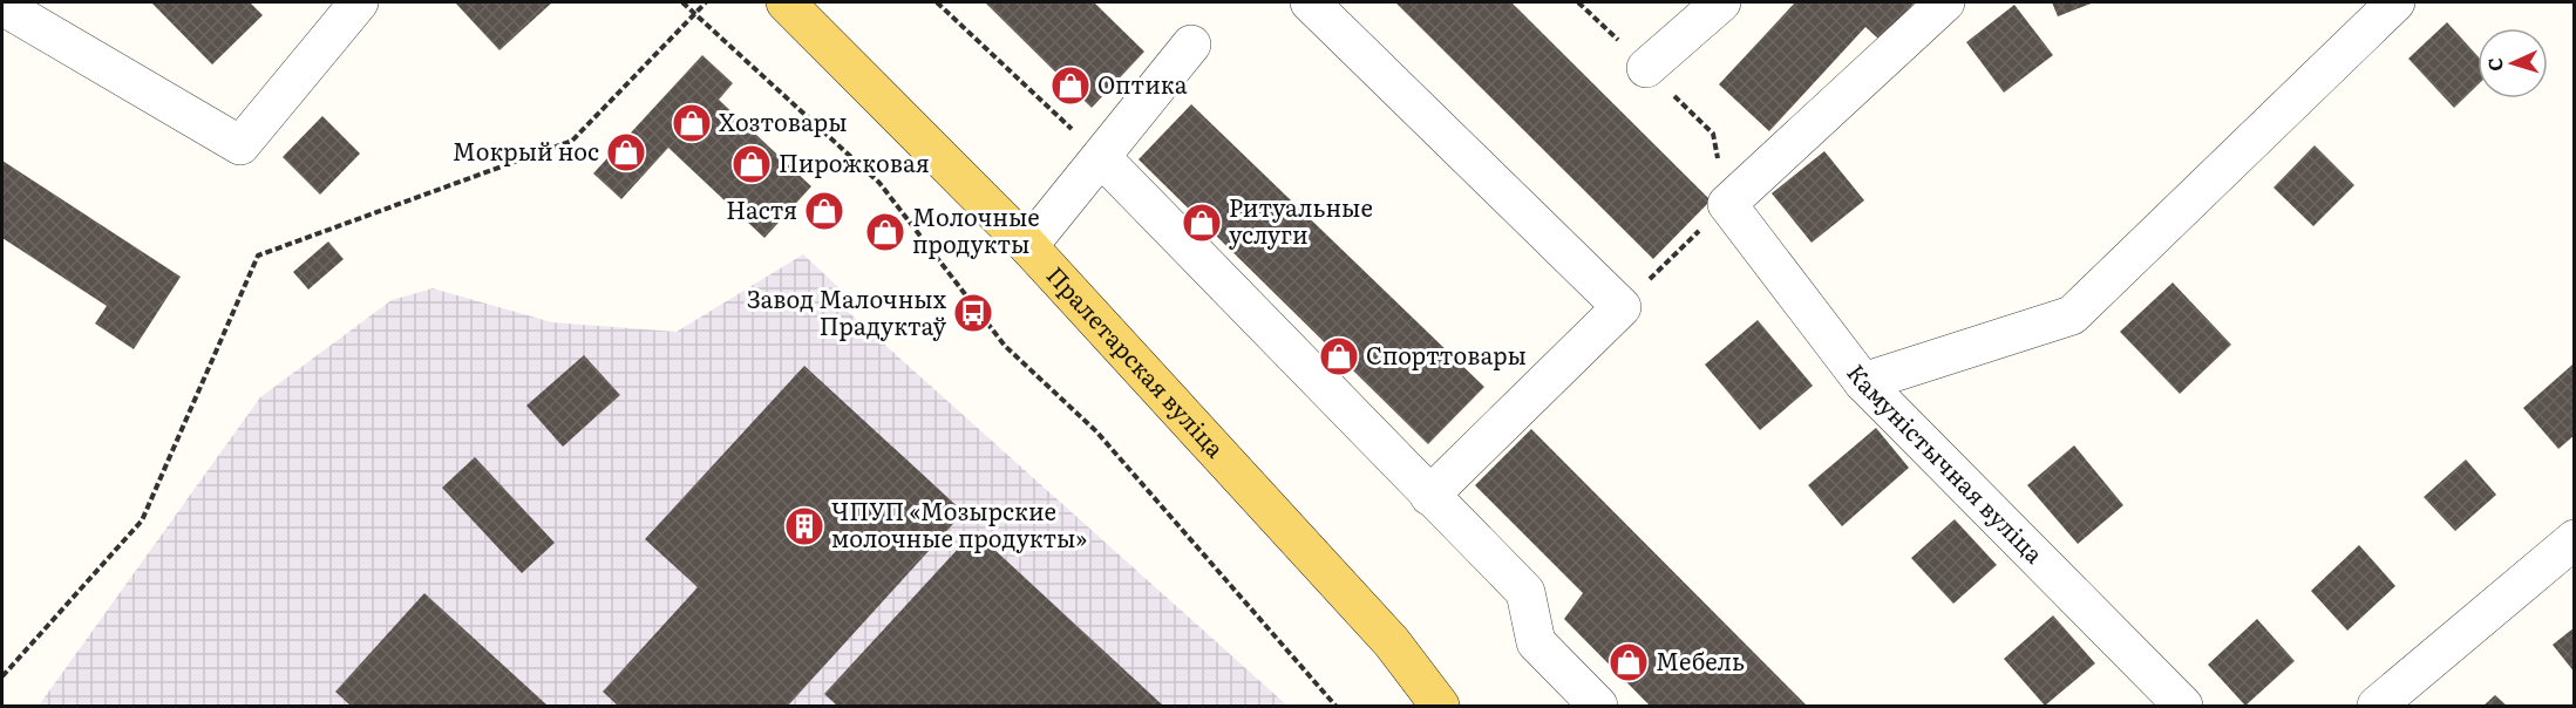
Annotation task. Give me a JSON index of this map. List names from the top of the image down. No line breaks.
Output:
{"streets":{"main road":["Пралетарская вуліца"],"street":["Камуністычная вуліца"]},"places":{"shop":["Оптика","Хозтовары","Мокрый нос","Пирожковая","Настя","Ритуальные услуги","Молочные продукты","Спорттовары","Мебель"],"bus stop":["Завод Малочных Прадуктаў"],"building":["ЧПУП «Мозырские молочные продукты»"]},"north":"left"}
